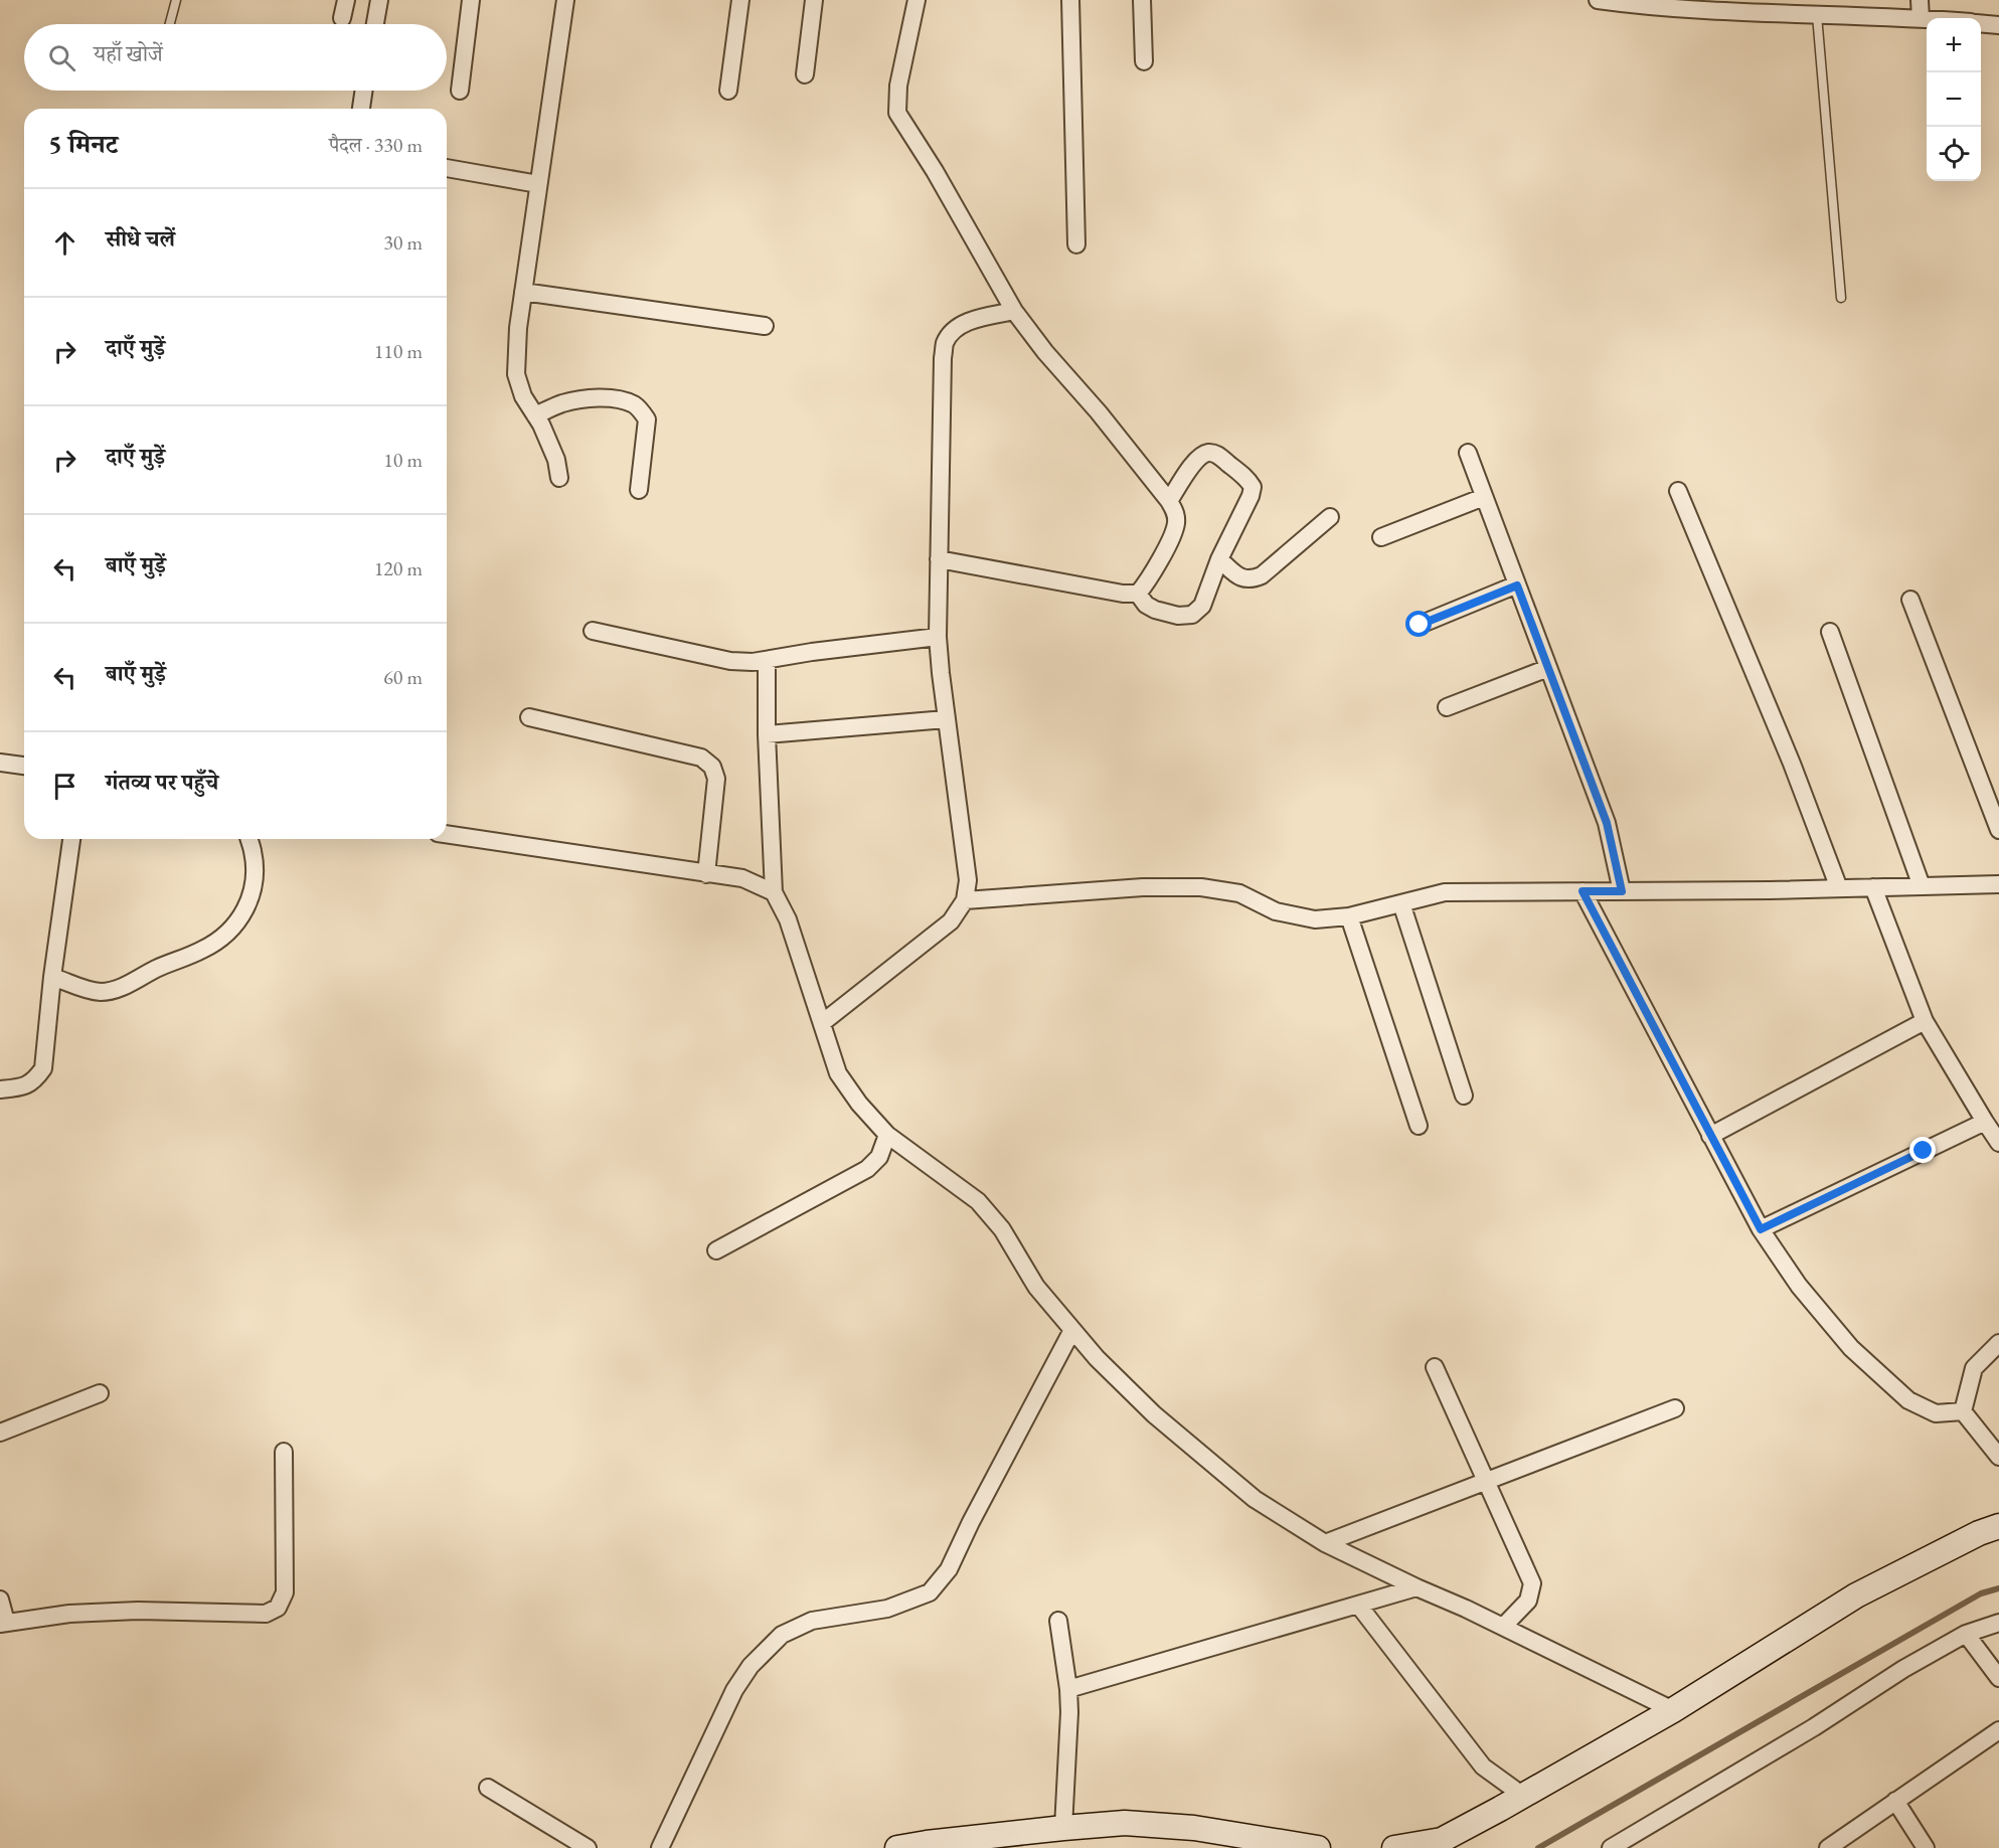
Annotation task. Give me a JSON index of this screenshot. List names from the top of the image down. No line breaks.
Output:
{"page":{"map_buttons":["+","−"],"search":"यहाँ खोजें","heading":["5 मिनट","पैदल · 330 m"],"list":[["सीधे चलें","30 m"],["दाएँ मुड़ें","110 m"],["दाएँ मुड़ें","10 m"],["बाएँ मुड़ें","120 m"],["बाएँ मुड़ें","60 m"],"गंतव्य पर पहुँचे"]}}
